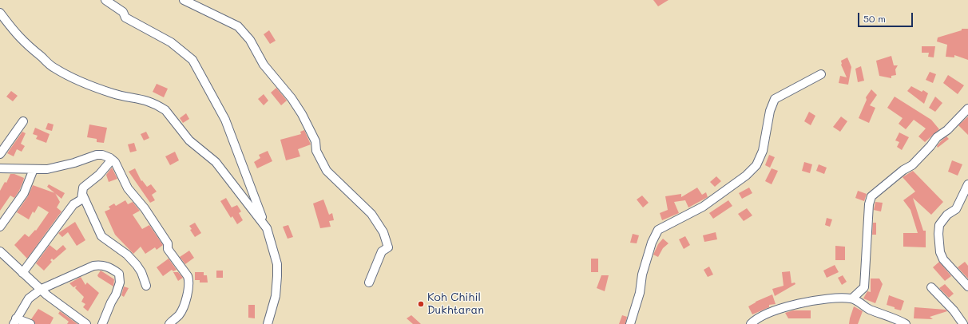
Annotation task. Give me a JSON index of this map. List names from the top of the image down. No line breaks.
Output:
{"places":["Koh Chihil Dukhtaran"],"scale_bar":"50 m"}
